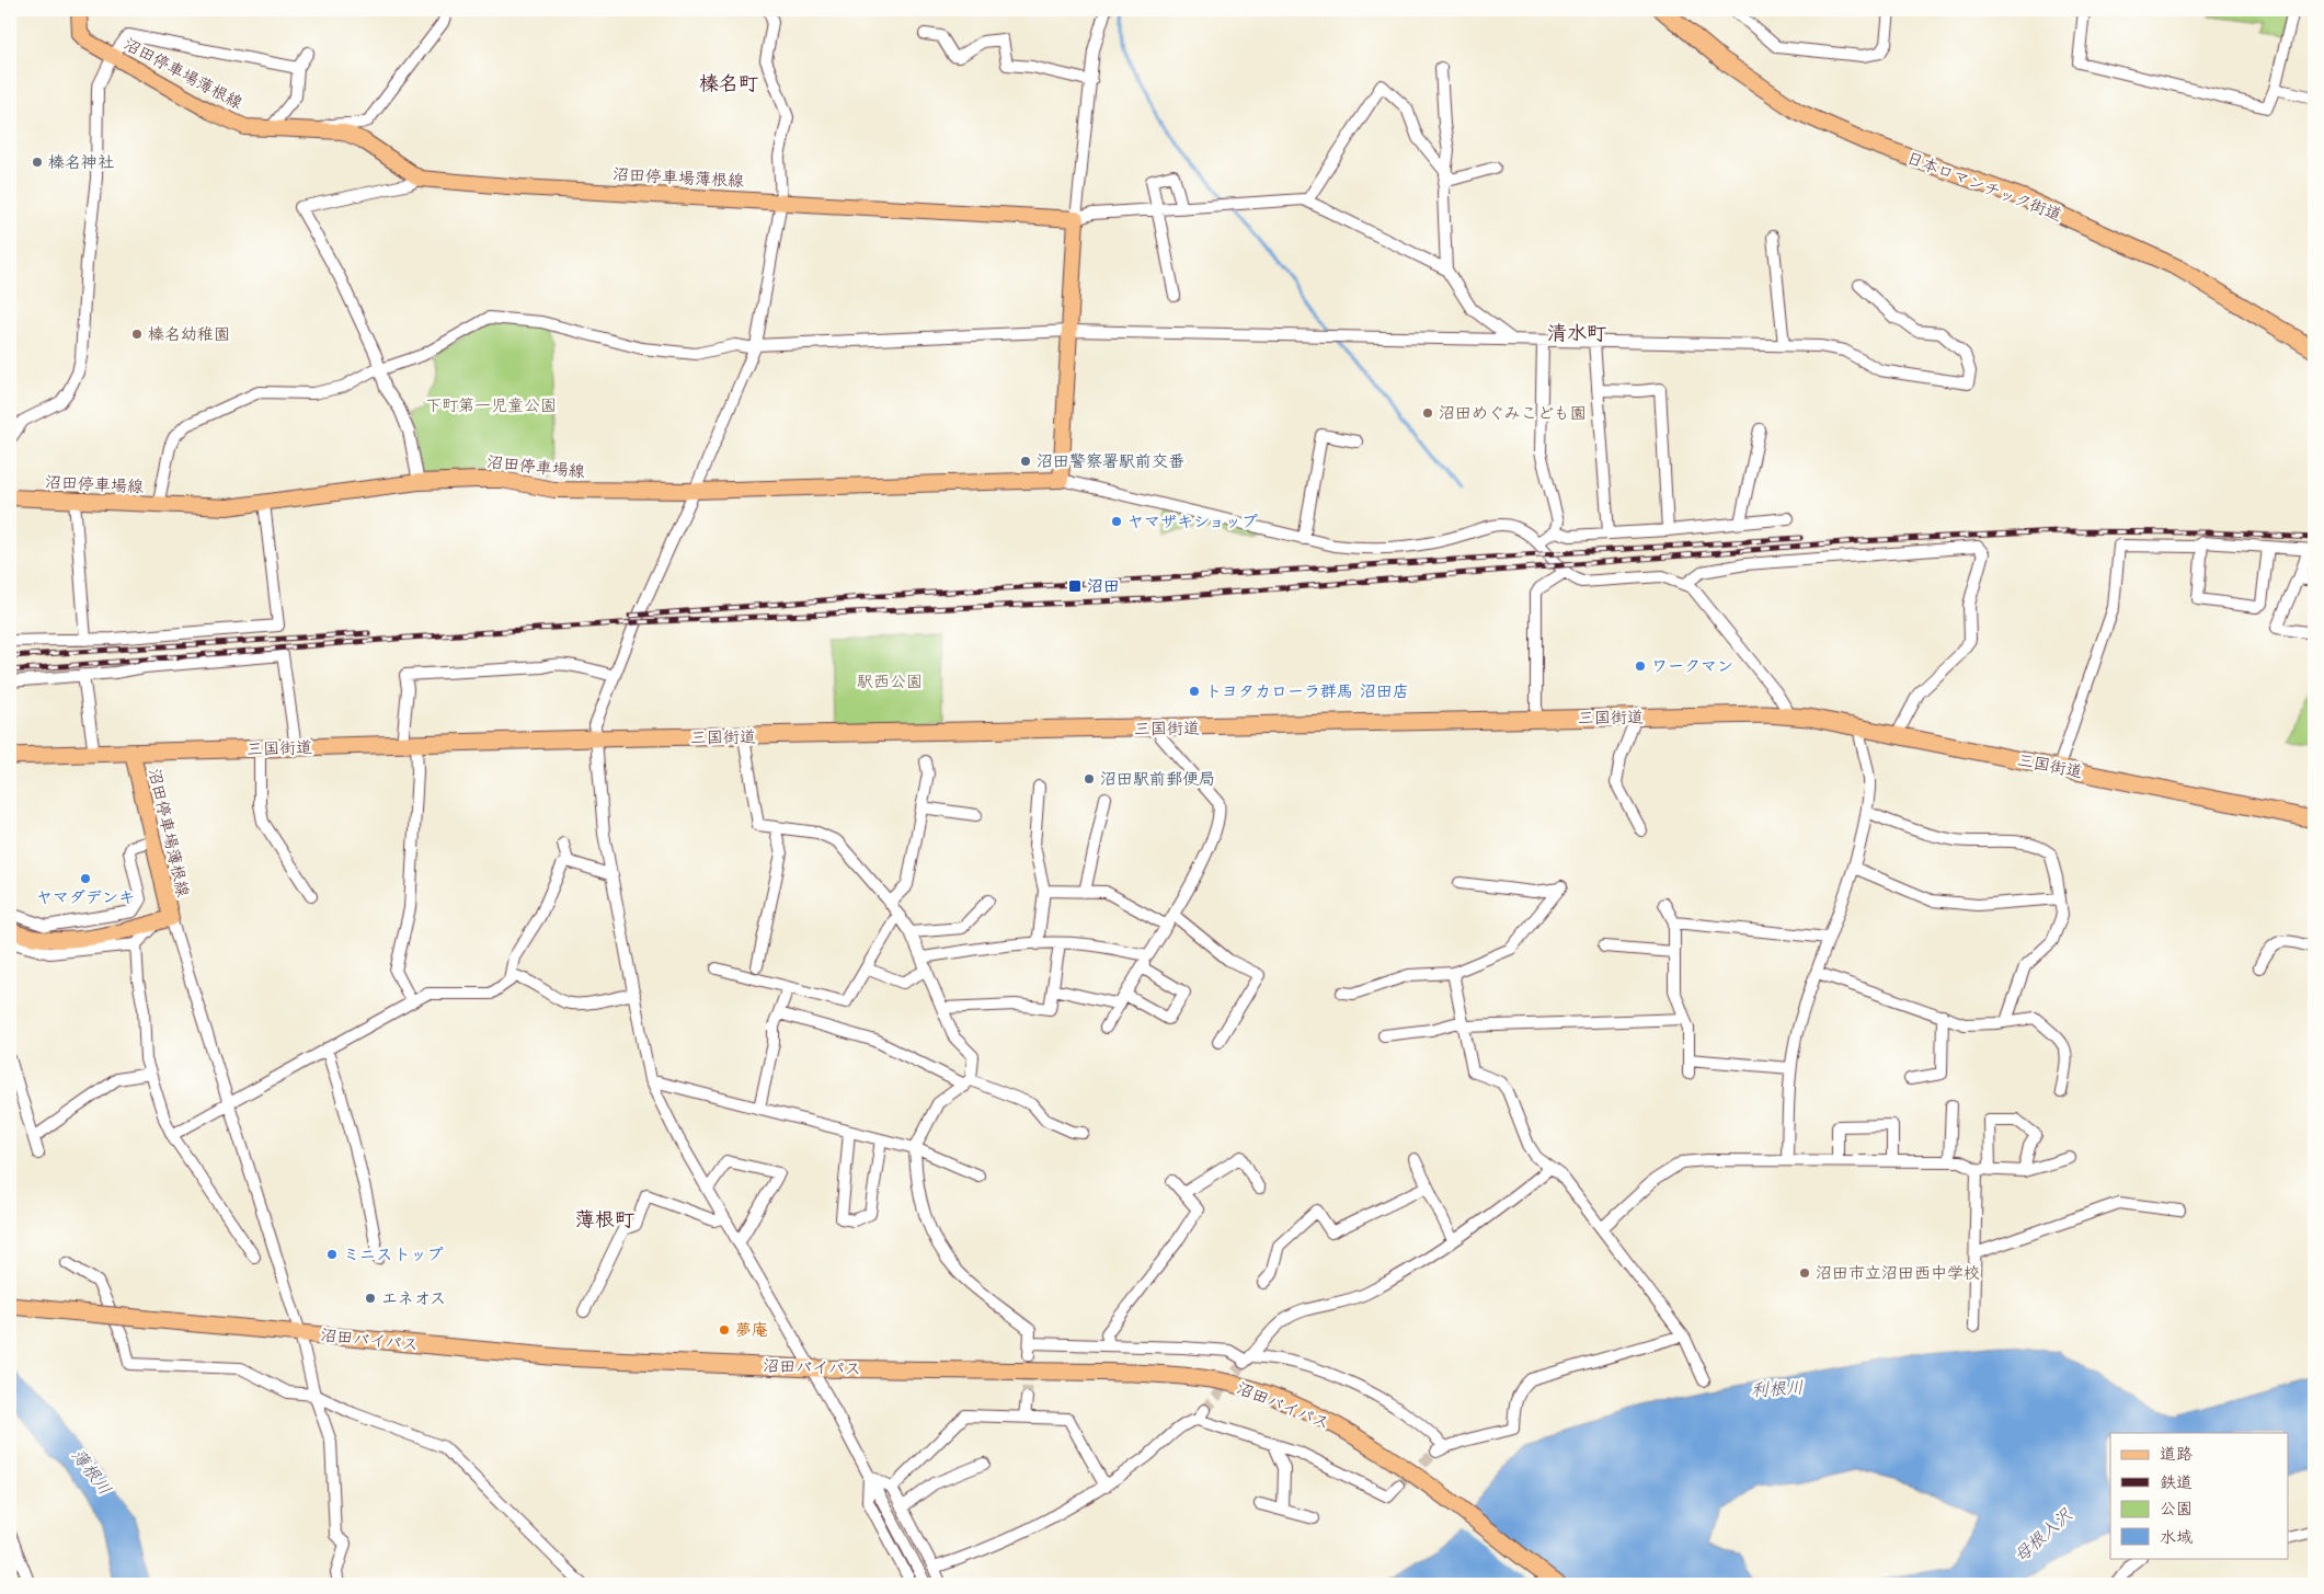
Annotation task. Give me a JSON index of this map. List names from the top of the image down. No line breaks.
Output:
{"streets":{"highway":["日本ロマンチック街道","三国街道","沼田バイパス"],"main road":["沼田停車場薄根線","沼田停車場線"]},"crossings":[["沼田停車場薄根線","三国街道"]],"districts":["榛名町","清水町","薄根町"],"water":["利根川","薄根川","母根入沢"],"parks":["下町第一児童公園","駅西公園"],"places":{"other":["榛名神社","榛名幼稚園","沼田めぐみこども園","沼田警察署駅前交番","ヤマザキショップ","ワークマン","トヨタカローラ群馬 沼田店","沼田駅前郵便局","ヤマダデンキ","ミニストップ","沼田市立沼田西中学校","エネオス","夢庵"],"transit":["沼田"]},"legend":["道路","鉄道","公園","水域"]}
